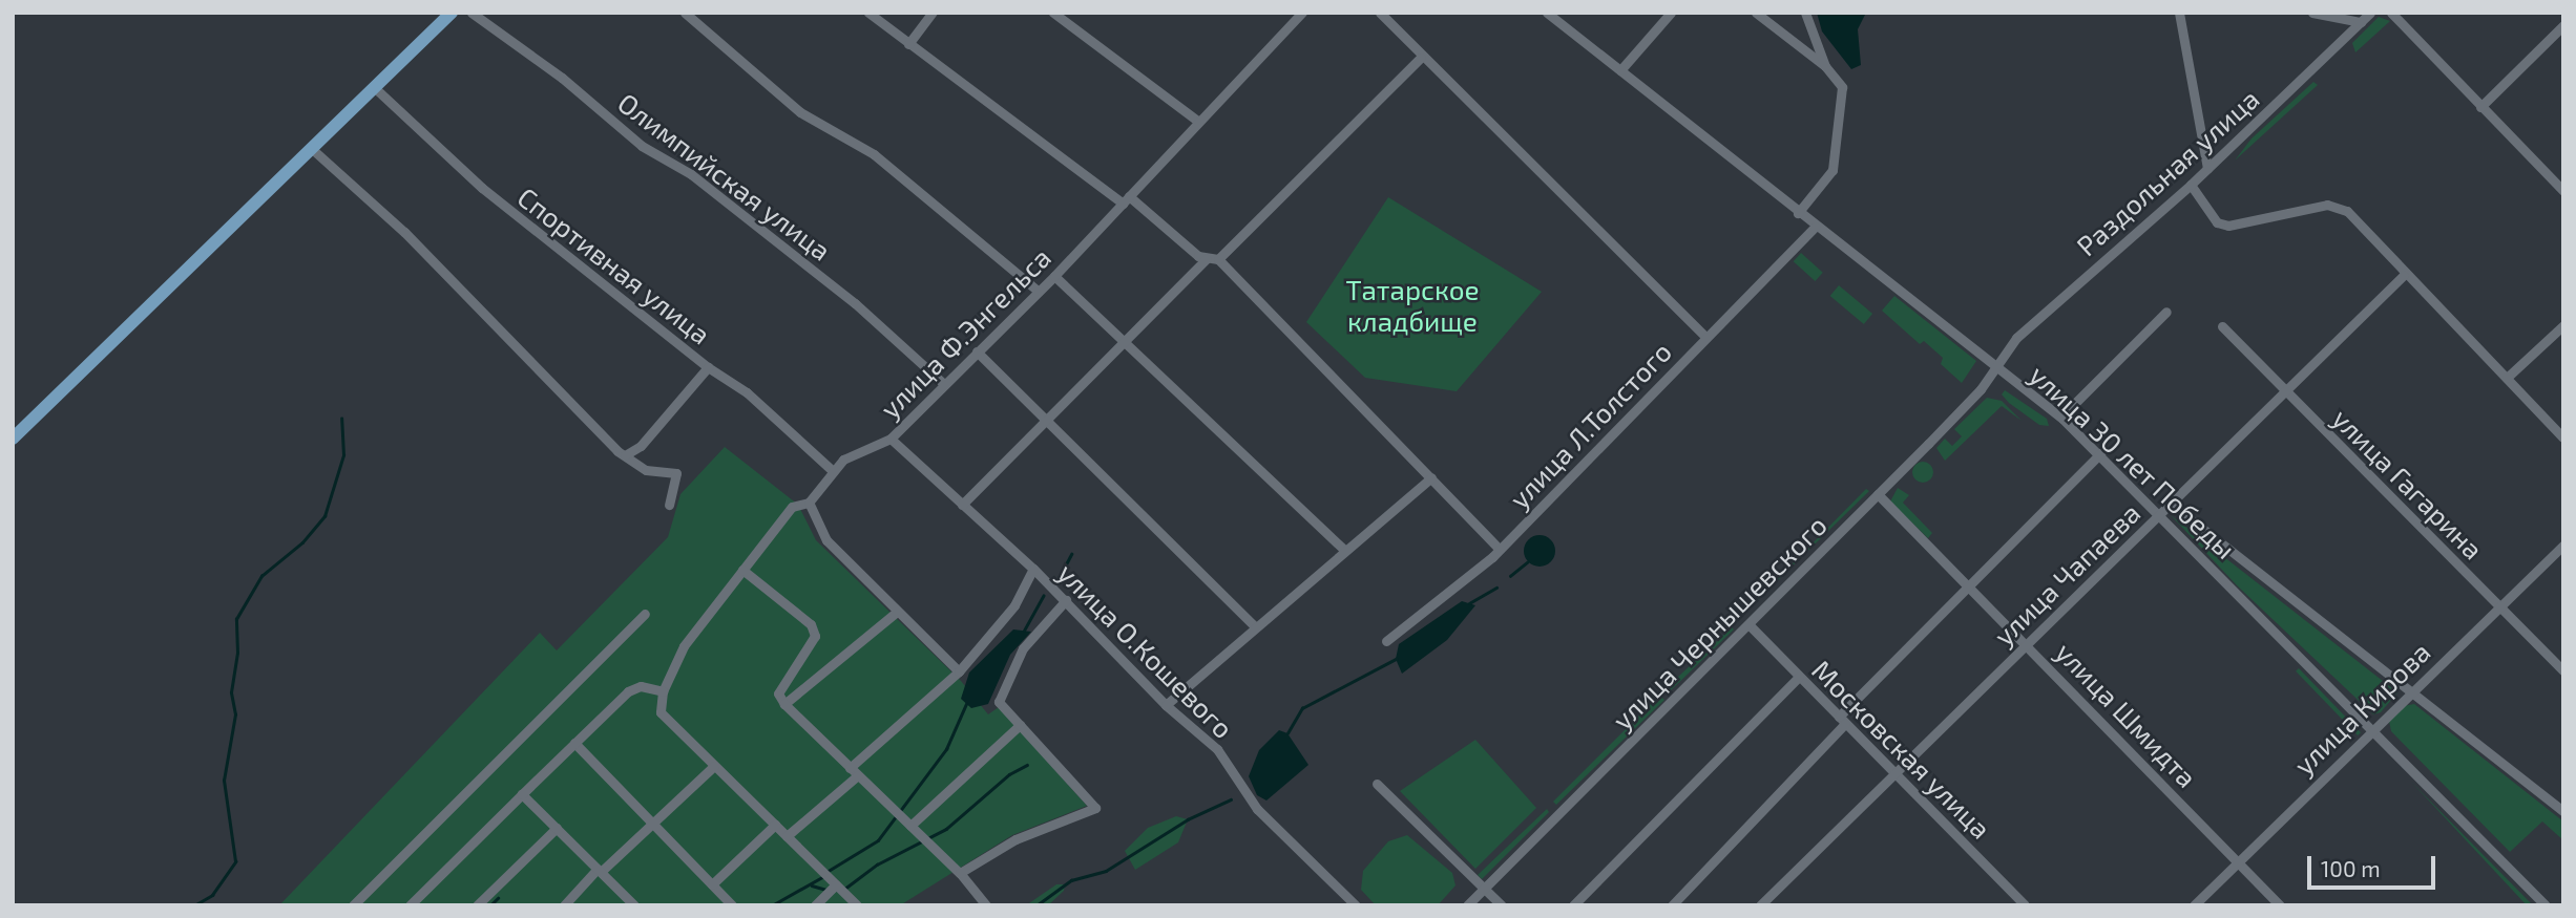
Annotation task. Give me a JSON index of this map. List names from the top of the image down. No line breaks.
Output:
{"streets":{"street":["Раздольная улица","Олимпийская улица","Спортивная улица","улица Ф.Энгельса","улица Л.Толстого","улица 30 лет Победы","улица Гагарина","улица Чапаева","улица Чернышевского","улица О.Кошевого","улица Кирова","улица Шмидта","Московская улица"]},"crossings":[["Раздольная улица","улица 30 лет Победы"],["Раздольная улица","улица Чернышевского"],["Олимпийская улица","улица Ф.Энгельса"],["Спортивная улица","улица Ф.Энгельса"],["улица Ф.Энгельса","улица О.Кошевого"],["улица Л.Толстого","улица 30 лет Победы"],["улица 30 лет Победы","улица Чапаева"],["улица 30 лет Победы","улица Чернышевского"],["улица 30 лет Победы","улица Кирова"],["улица Гагарина","улица Чапаева"],["улица Гагарина","улица Кирова"],["улица Чапаева","улица Шмидта"],["улица Чапаева","Московская улица"],["улица Чернышевского","улица Шмидта"],["улица Чернышевского","Московская улица"],["улица Кирова","улица Шмидта"]],"parks":["Татарское кладбище"],"scale_bar":"100 m"}
